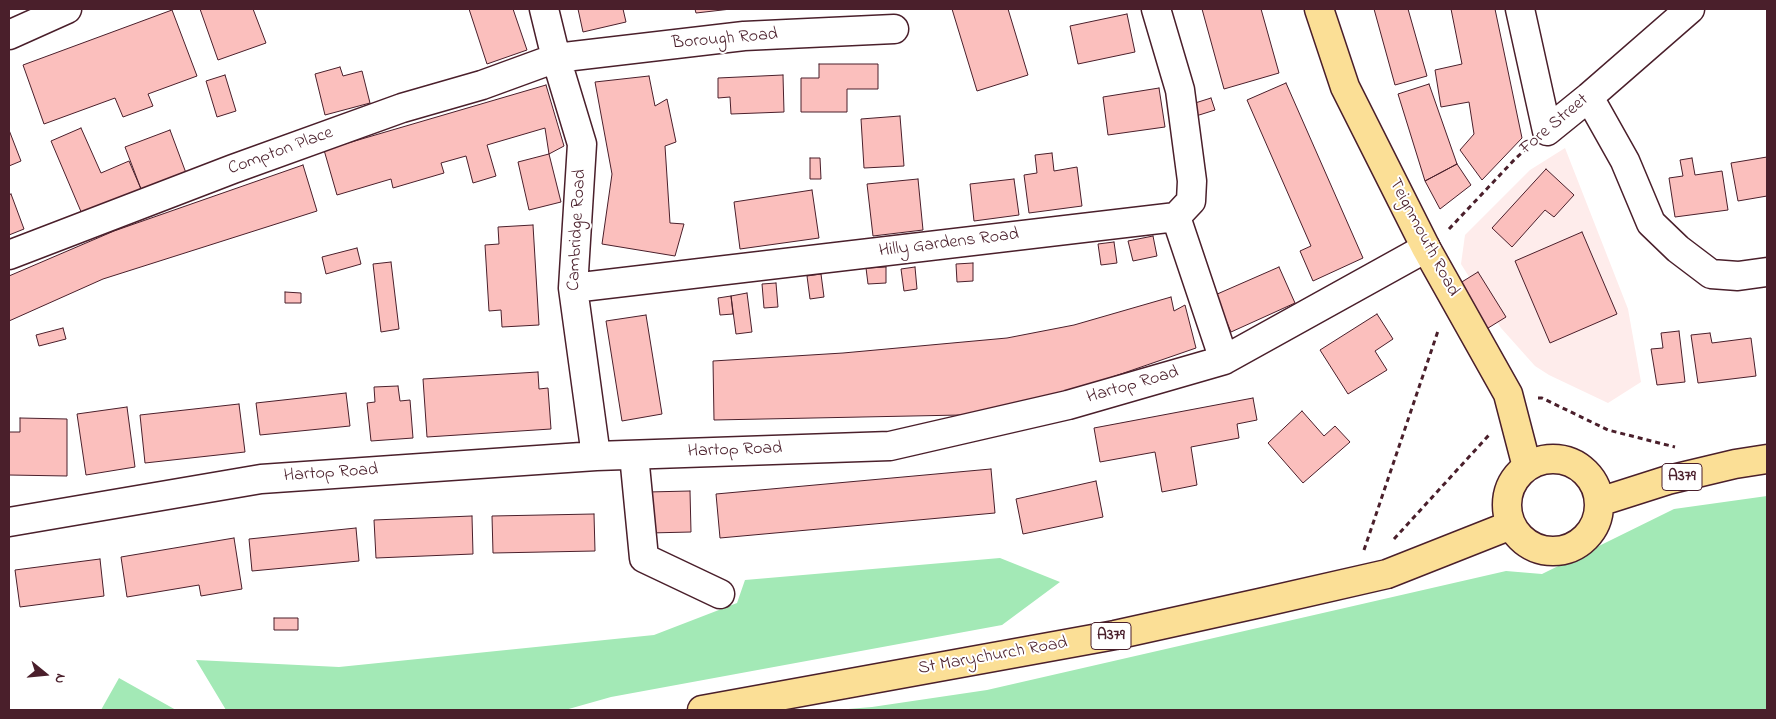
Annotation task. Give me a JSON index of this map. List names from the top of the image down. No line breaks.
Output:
{"streets":{"main road":["Teignmouth Road","A379","St Marychurch Road"],"street":["Borough Road","Fore Street","Compton Place","Cambridge Road","Hilly Gardens Road","Hartop Road"]},"crossings":[["Borough Road","Compton Place"],["Borough Road","Cambridge Road"],["Fore Street","Teignmouth Road"],["Fore Street","Hartop Road"],["Compton Place","Cambridge Road"],["Cambridge Road","Hilly Gardens Road"],["Cambridge Road","Hartop Road"],["Teignmouth Road","Hartop Road"],["Teignmouth Road","A379"],["Teignmouth Road","St Marychurch Road"],["A379","St Marychurch Road"]],"north":"right"}
